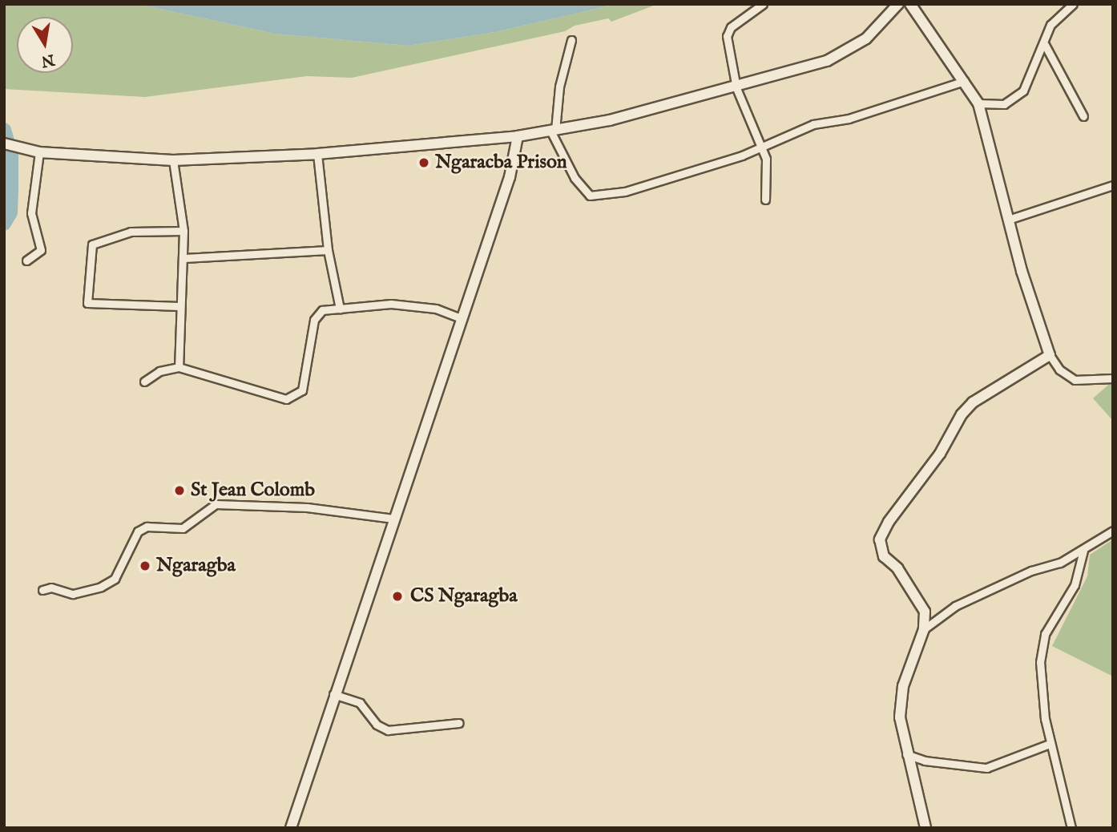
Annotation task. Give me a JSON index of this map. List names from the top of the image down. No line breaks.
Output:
{"places":["Ngaracba Prison","St Jean Colomb","Ngaragba","CS Ngaragba"],"north":"bottom"}
